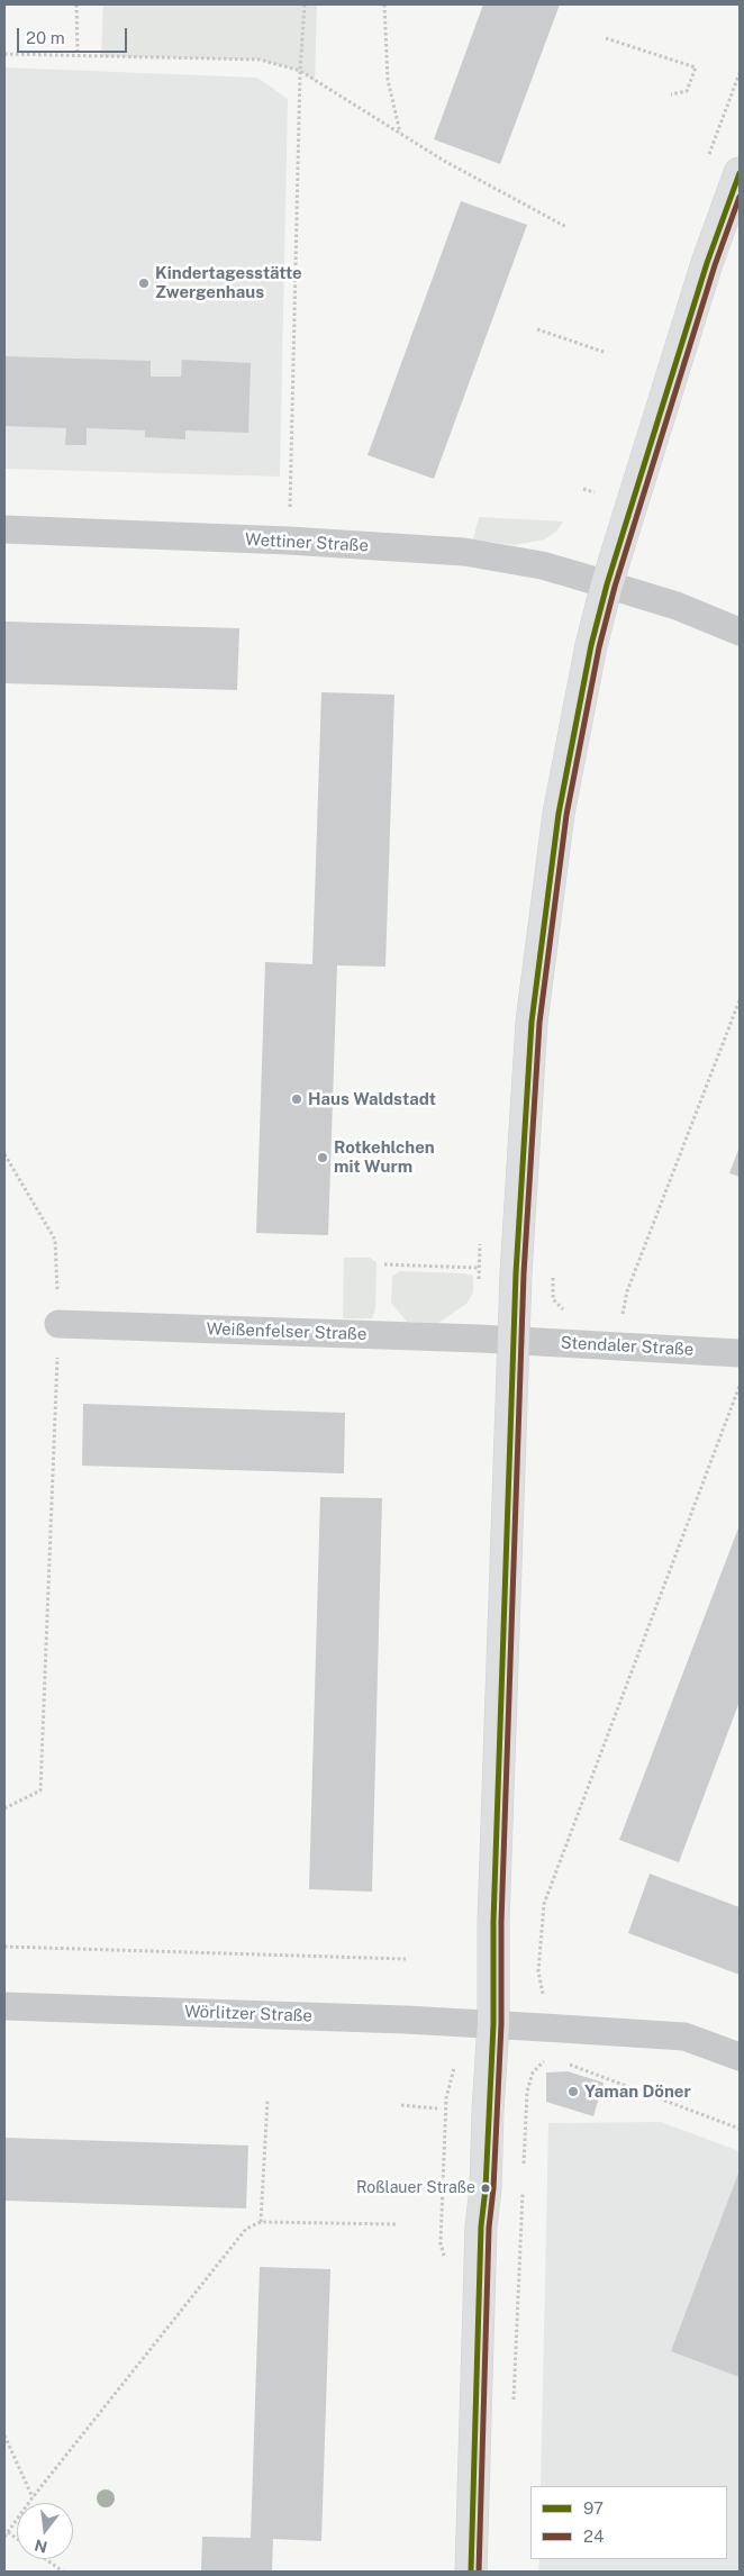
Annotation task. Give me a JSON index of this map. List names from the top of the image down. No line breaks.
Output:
{"streets":{"street":["Wettiner Straße","Weißenfelser Straße","Stendaler Straße","Wörlitzer Straße"]},"crossings":[["Weißenfelser Straße","Stendaler Straße"]],"places":["Kindertagesstätte Zwergenhaus","Haus Waldstadt","Rotkehlchen mit Wurm","Yaman Döner","Roßlauer Straße"],"lines":["transit line 97","transit line 24"],"legend":["97","24"],"scale_bar":"20 m","north":"bottom"}
